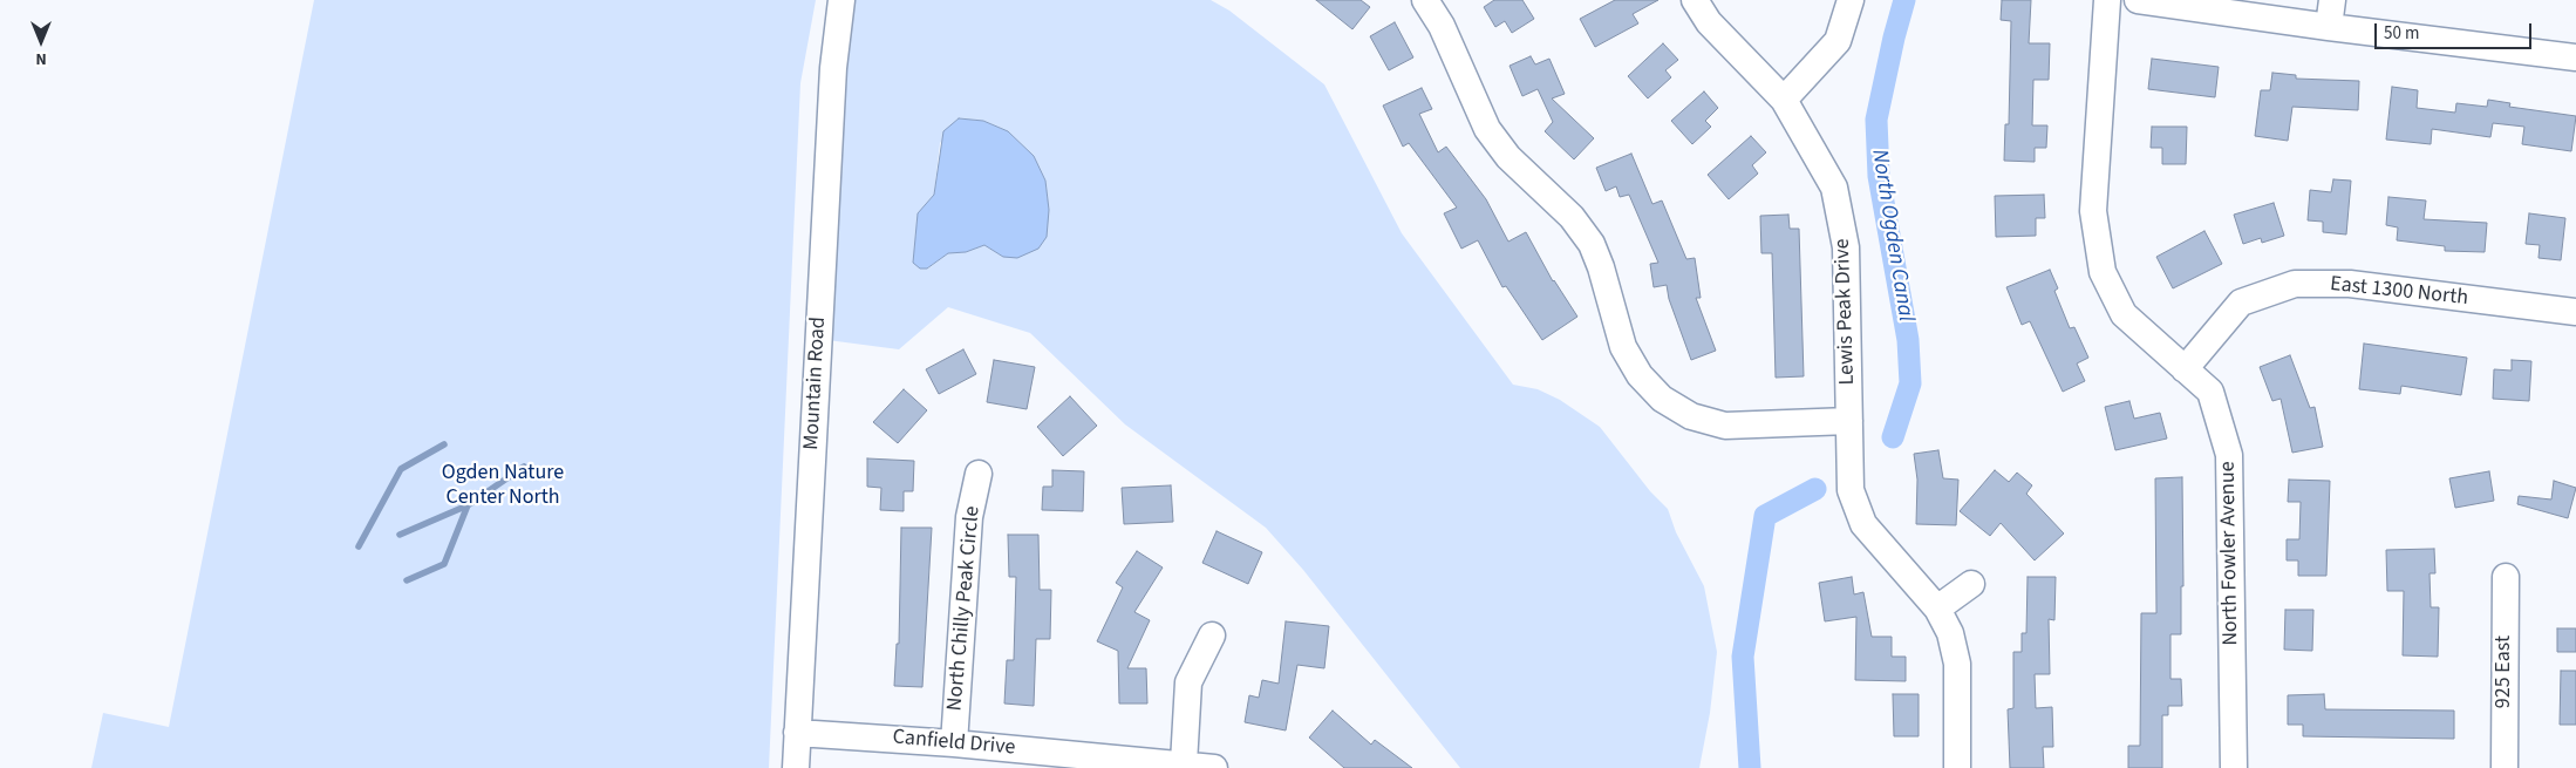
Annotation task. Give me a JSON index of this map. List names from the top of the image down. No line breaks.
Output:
{"streets":{"street":["East 1300 North","Lewis Peak Drive","Mountain Road","North Fowler Avenue","North Chilly Peak Circle","925 East","Canfield Drive"]},"crossings":[["East 1300 North","North Fowler Avenue"],["Mountain Road","Canfield Drive"],["North Chilly Peak Circle","Canfield Drive"]],"water":["North Ogden Canal"],"parks":["Ogden Nature Center North"],"scale_bar":"50 m","north":"bottom"}
